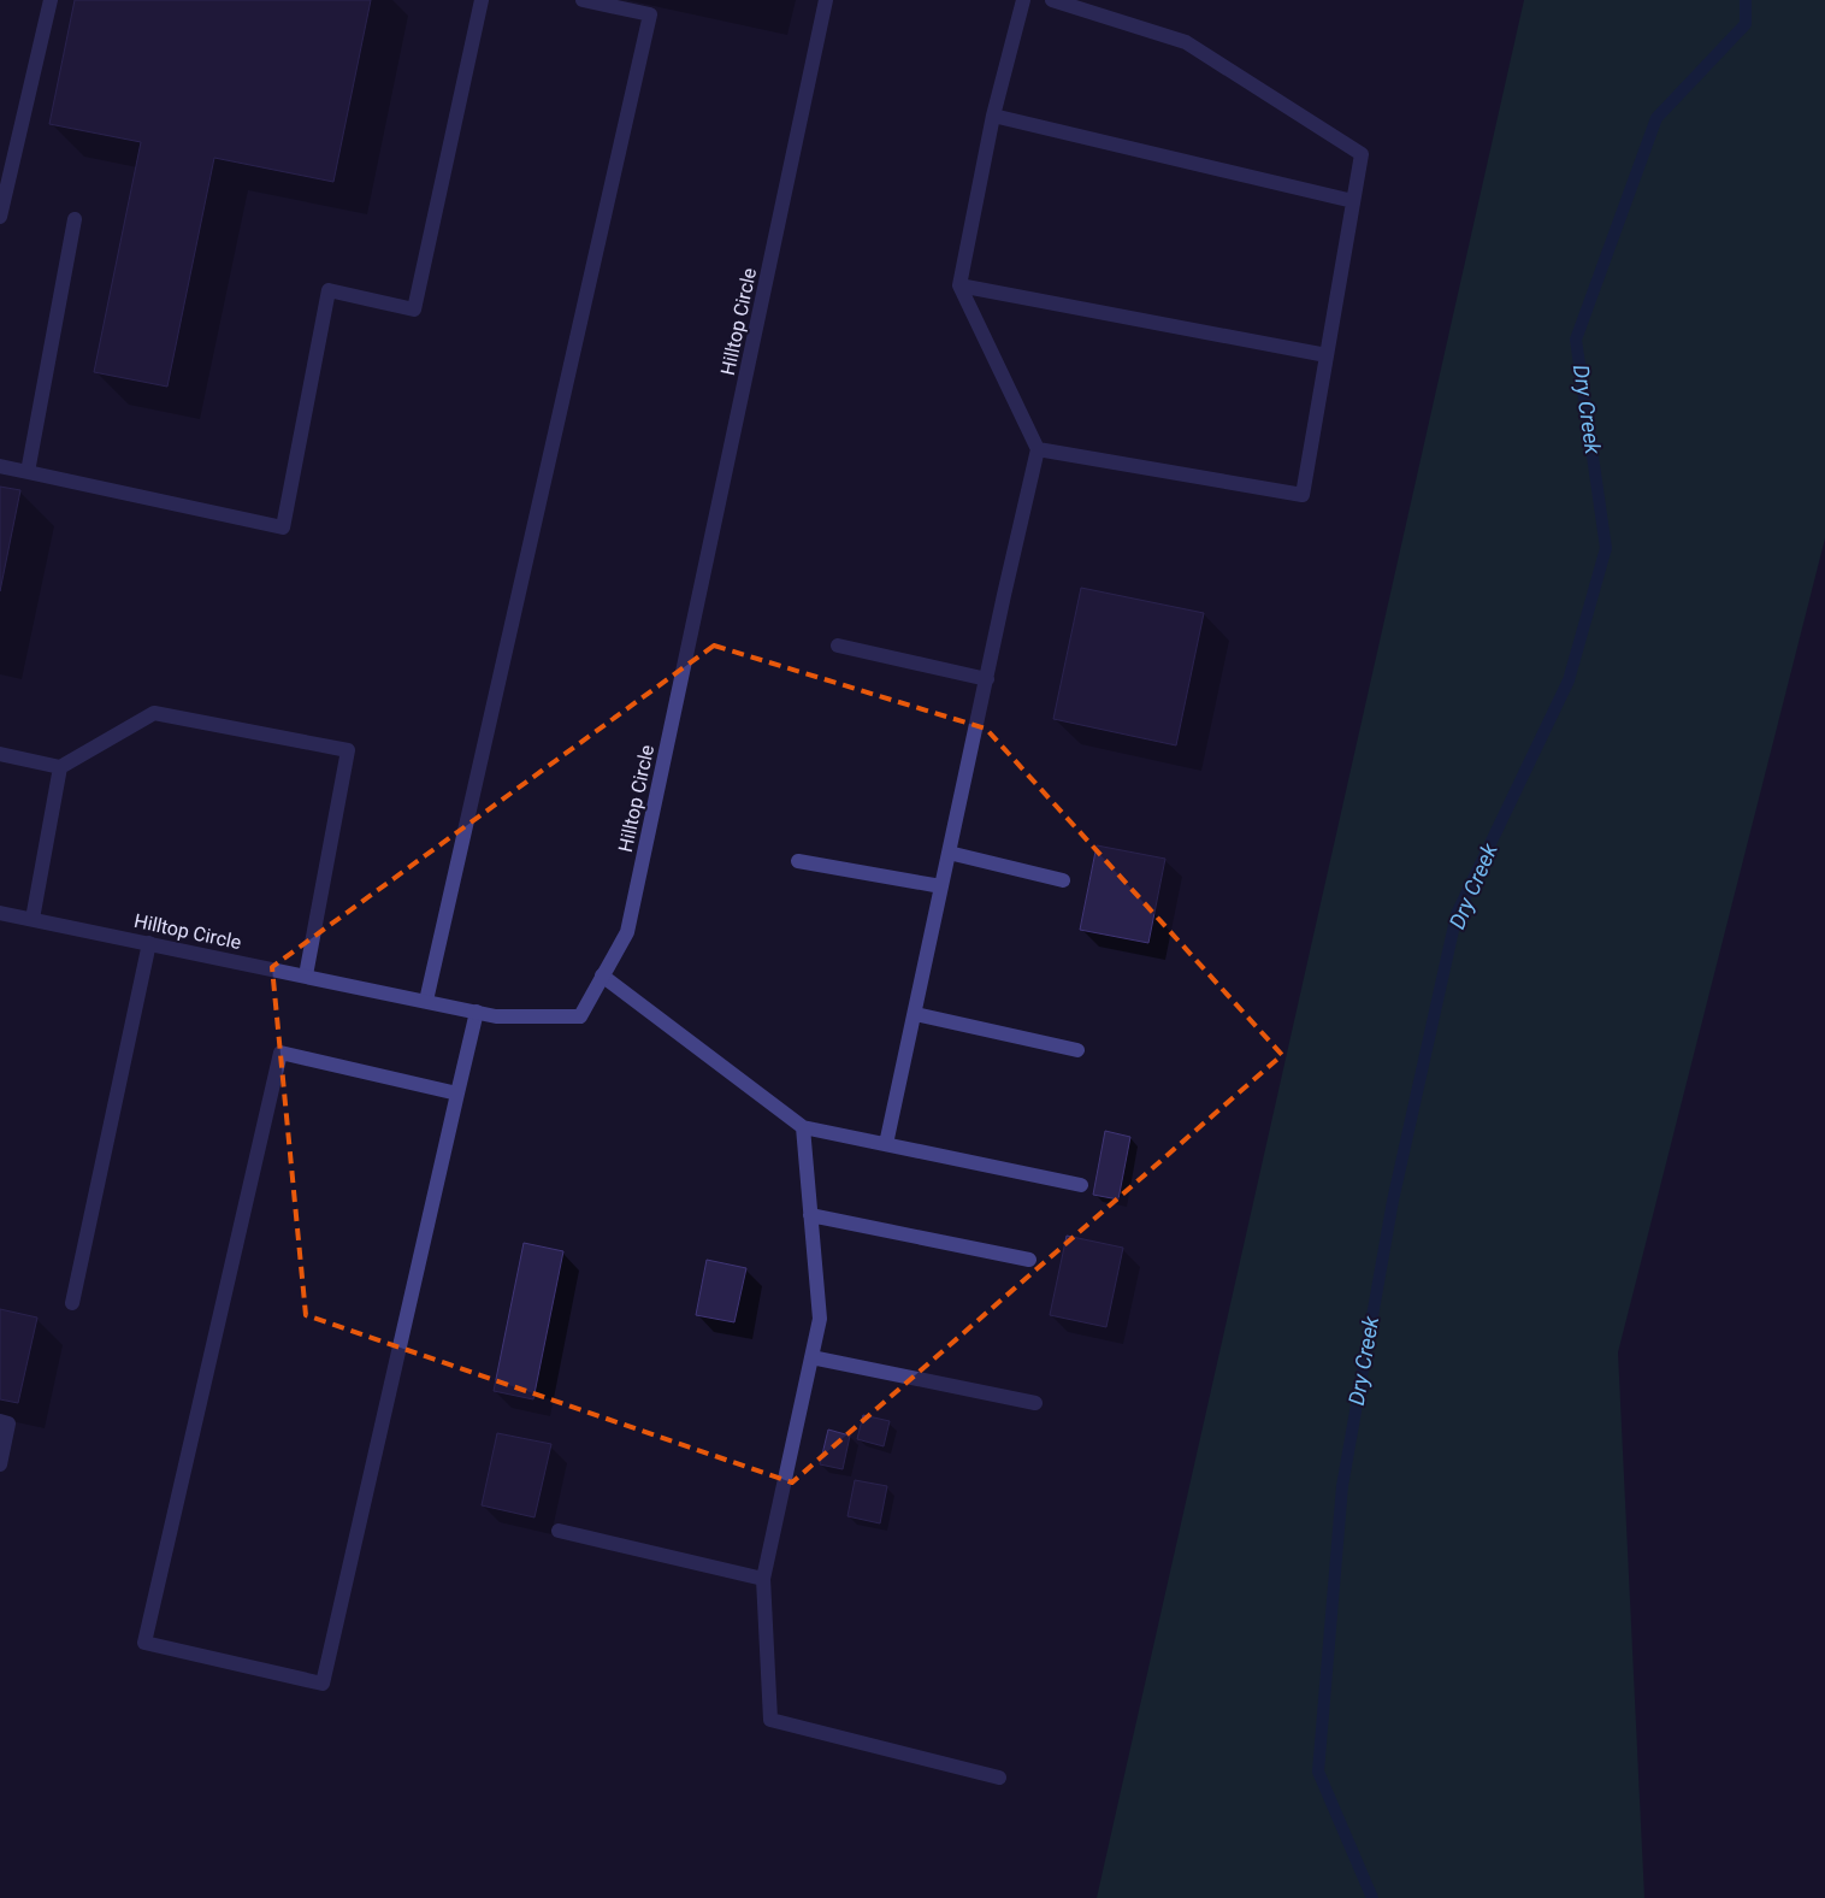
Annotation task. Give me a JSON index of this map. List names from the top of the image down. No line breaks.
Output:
{"streets":{"street":["Hilltop Circle"]},"water":["Dry Creek"]}
